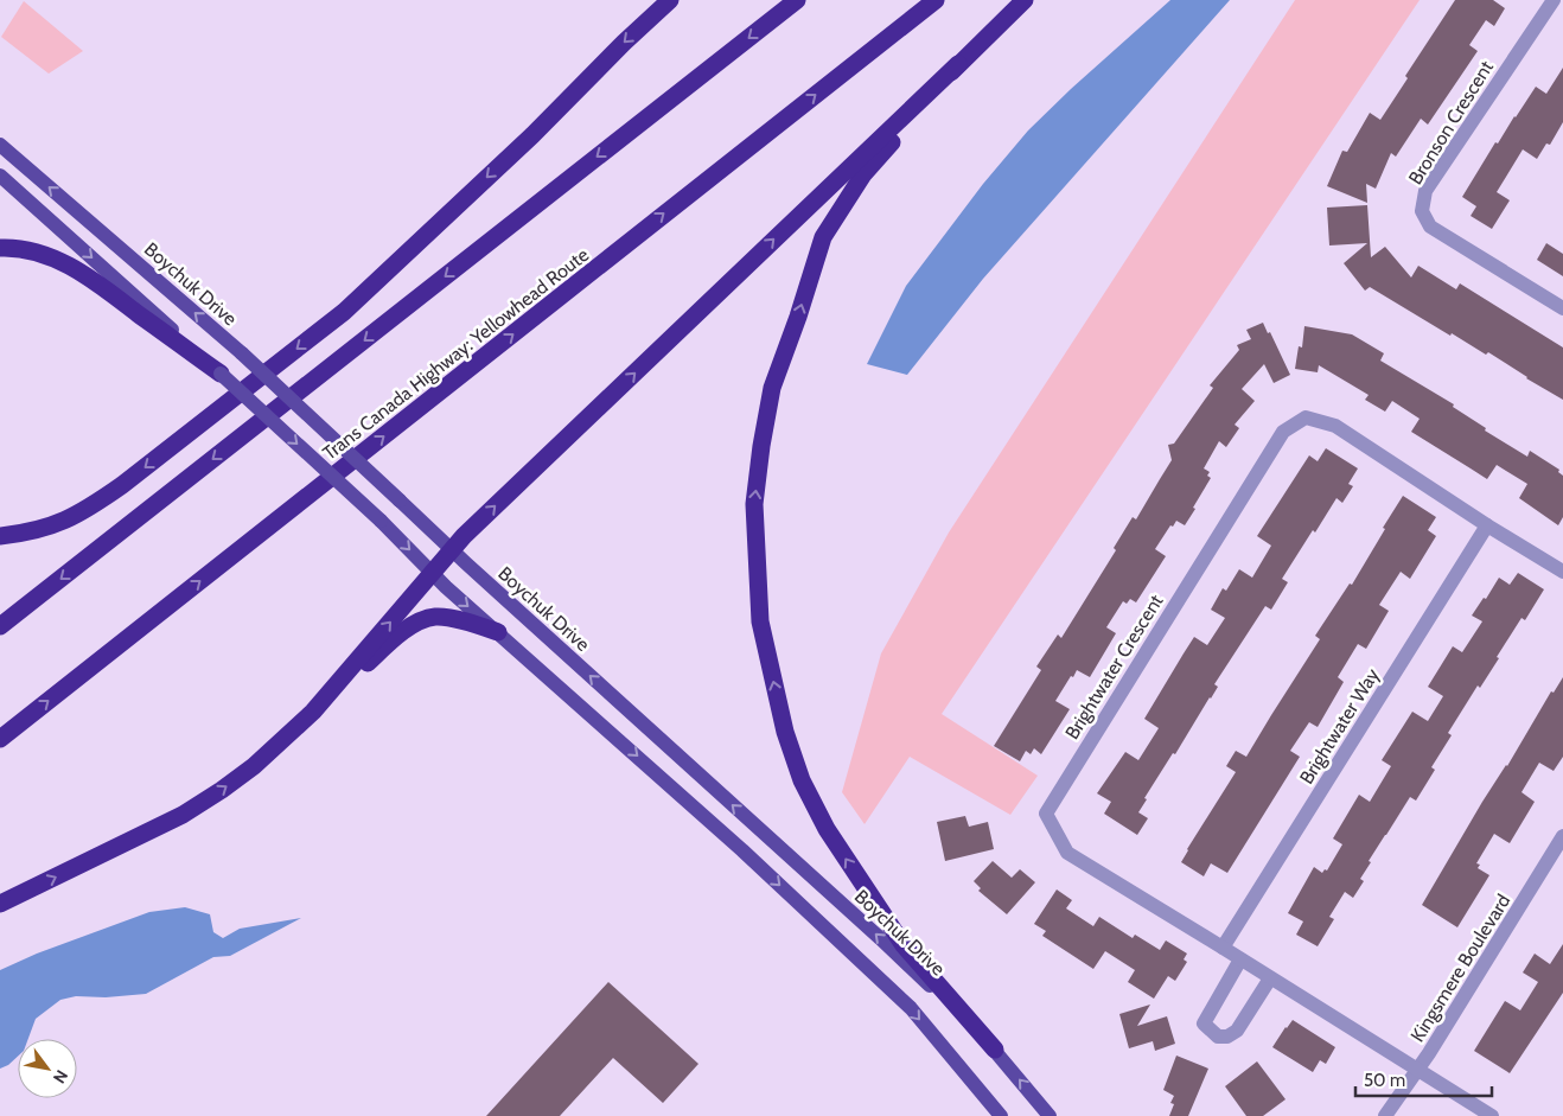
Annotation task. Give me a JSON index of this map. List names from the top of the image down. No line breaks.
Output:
{"streets":{"highway":["Trans Canada Highway: Yellowhead Route"],"main road":["Boychuk Drive"],"street":["Bronson Crescent","Brightwater Crescent","Brightwater Way","Kingsmere Boulevard"]},"crossings":[["Brightwater Crescent","Brightwater Way"],["Brightwater Crescent","Kingsmere Boulevard"]],"scale_bar":"50 m","north":"bottom right"}
